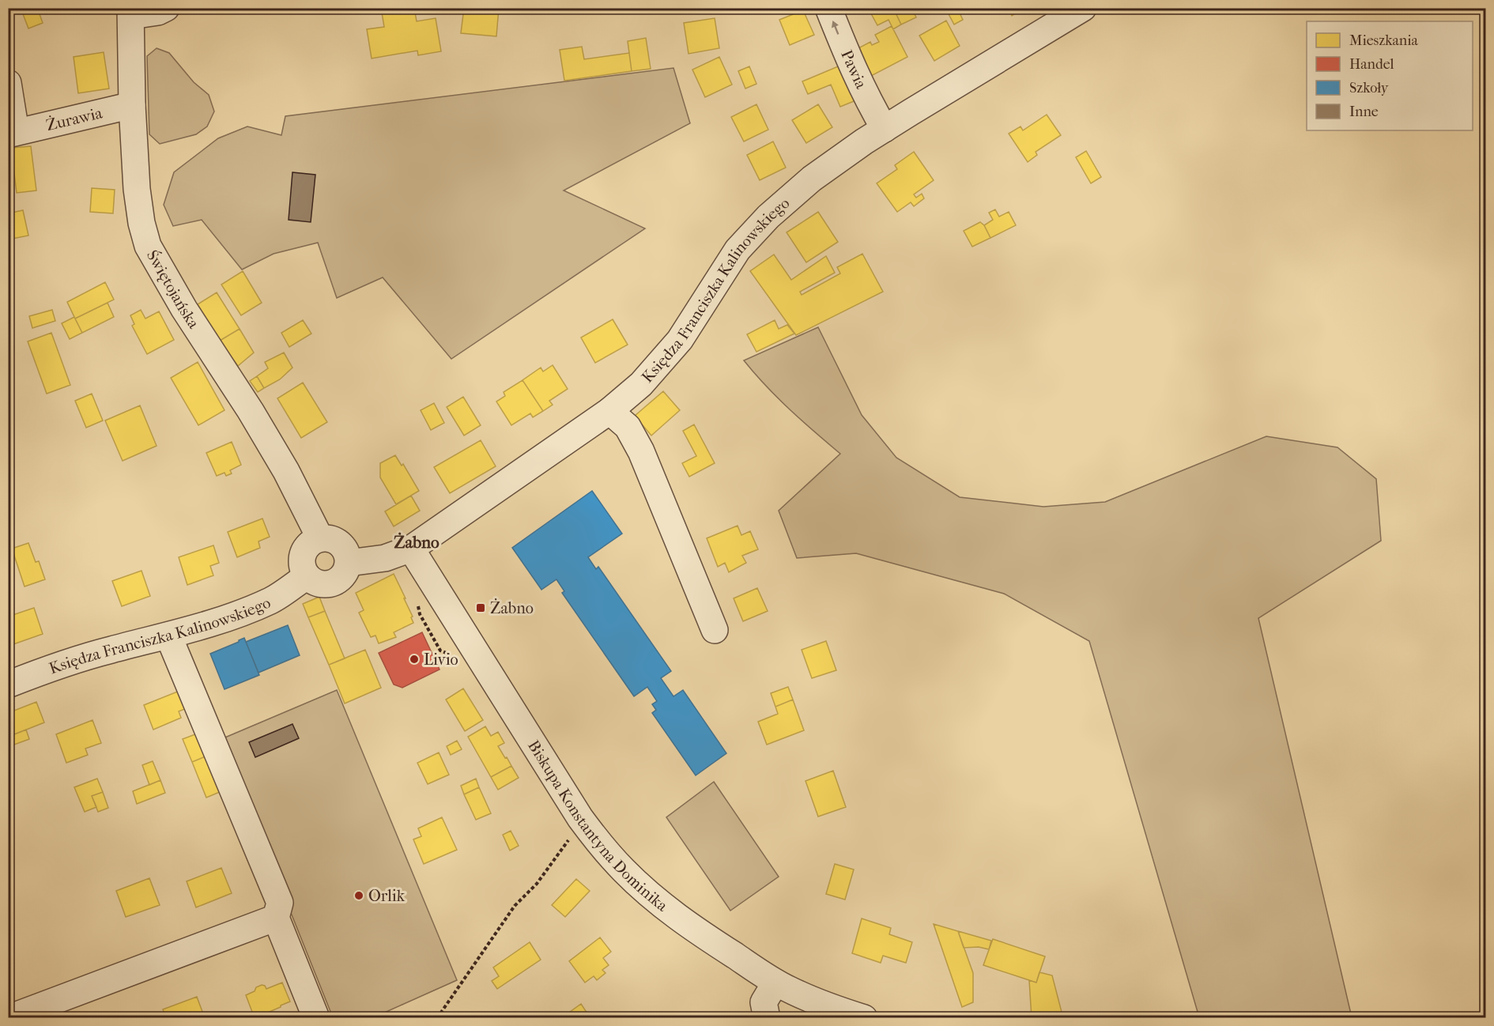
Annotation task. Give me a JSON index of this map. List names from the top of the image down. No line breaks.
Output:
{"streets":{"street":["Pawia","Żurawia","Świętojańska","Księdza Franciszka Kalinowskiego","Biskupa Konstantyna Dominika"]},"crossings":[["Pawia","Księdza Franciszka Kalinowskiego"],["Żurawia","Świętojańska"],["Świętojańska","Księdza Franciszka Kalinowskiego"],["Księdza Franciszka Kalinowskiego","Biskupa Konstantyna Dominika"]],"one_way":["Pawia"],"districts":["Żabno"],"places":{"transit":["Żabno"],"other":["Livio","Orlik"]},"legend":["Mieszkania","Handel","Szkoły","Inne"]}
